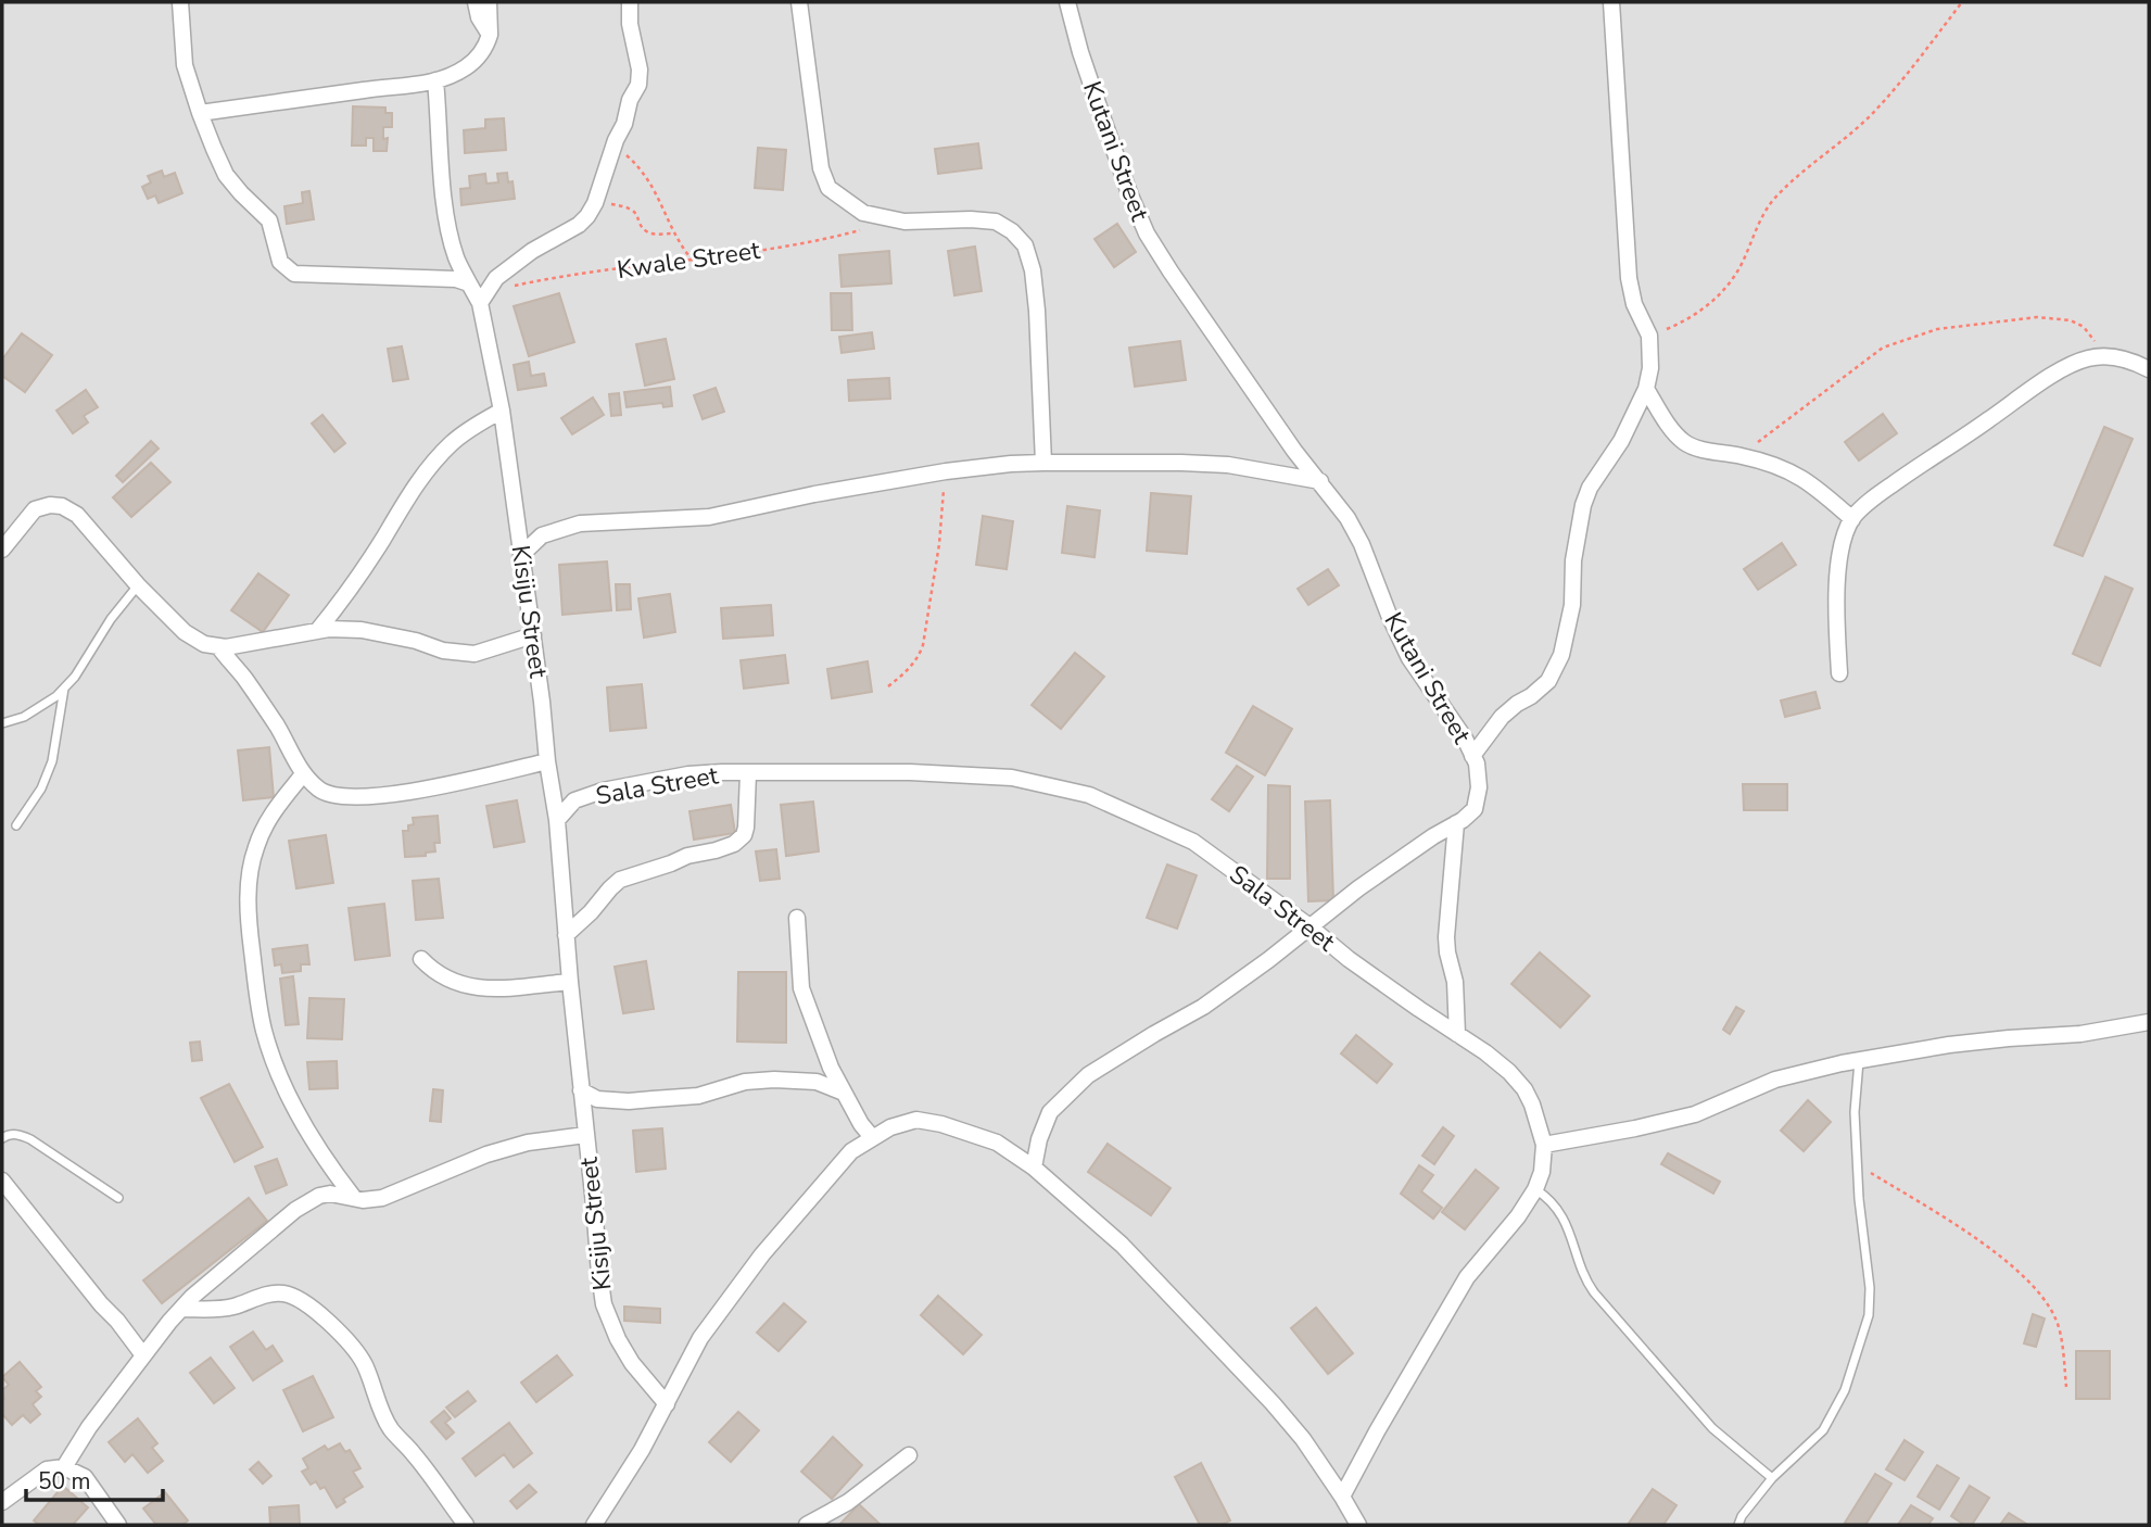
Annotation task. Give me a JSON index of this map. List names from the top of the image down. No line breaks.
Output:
{"streets":{"street":["Kutani Street","Kisiju Street","Sala Street"],"path":["Kwale Street"]},"crossings":[["Kutani Street","Sala Street"],["Kwale Street","Kisiju Street"],["Kisiju Street","Sala Street"]],"scale_bar":"50 m"}
